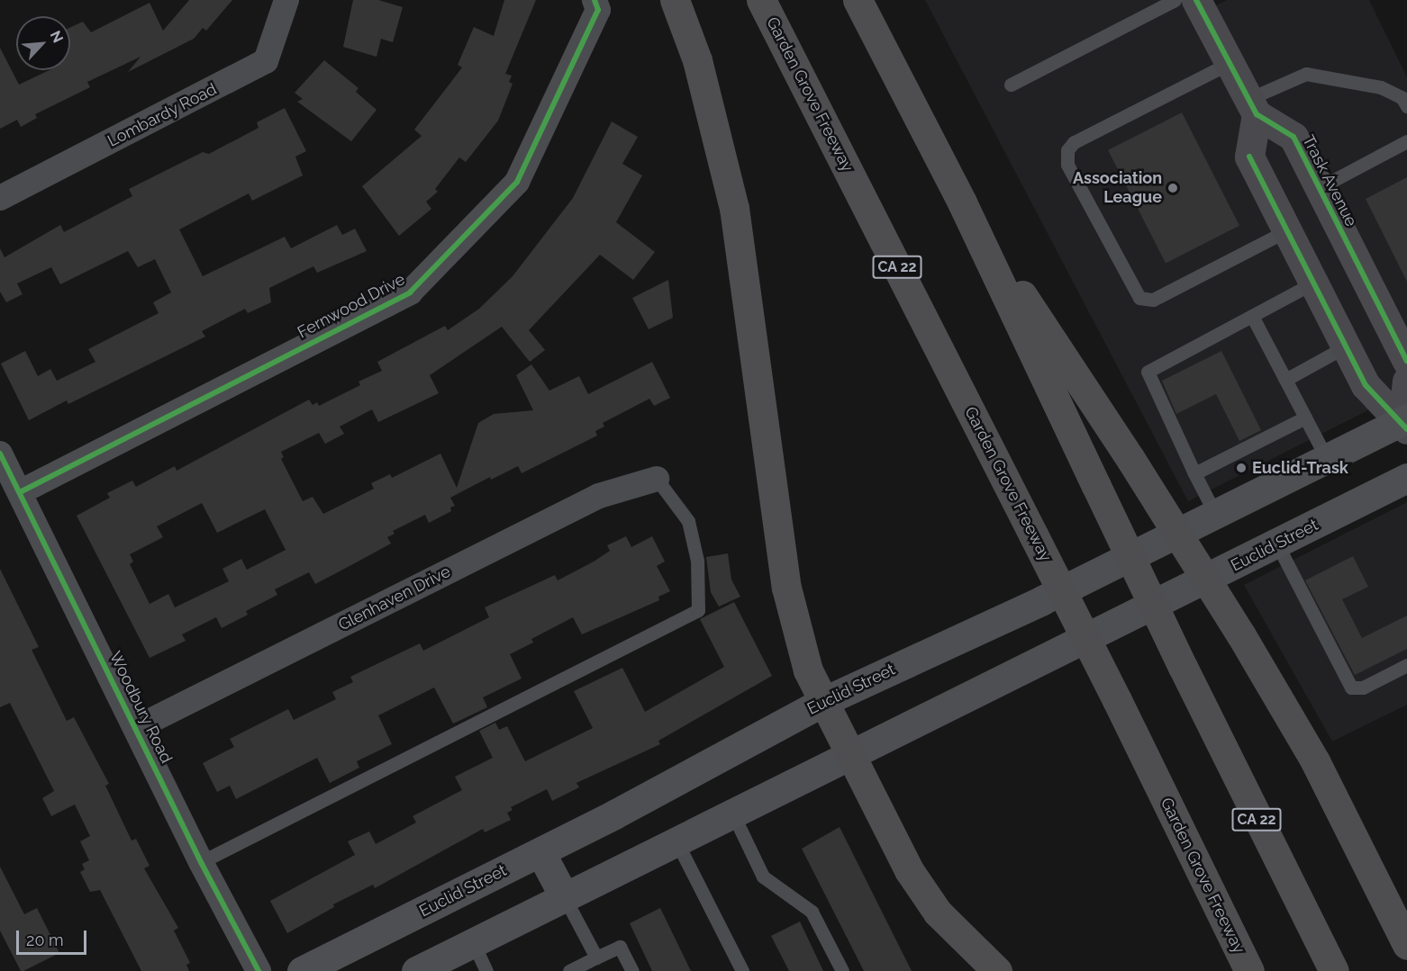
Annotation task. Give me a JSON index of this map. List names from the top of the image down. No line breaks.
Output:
{"streets":{"highway":["Garden Grove Freeway","CA 22"],"main road":["Trask Avenue","Euclid Street"],"street":["Lombardy Road","Fernwood Drive","Glenhaven Drive","Woodbury Road"]},"crossings":[["Fernwood Drive","Woodbury Road"],["Glenhaven Drive","Woodbury Road"]],"places":["Association League","Euclid-Trask"],"scale_bar":"20 m","north":"top right"}
